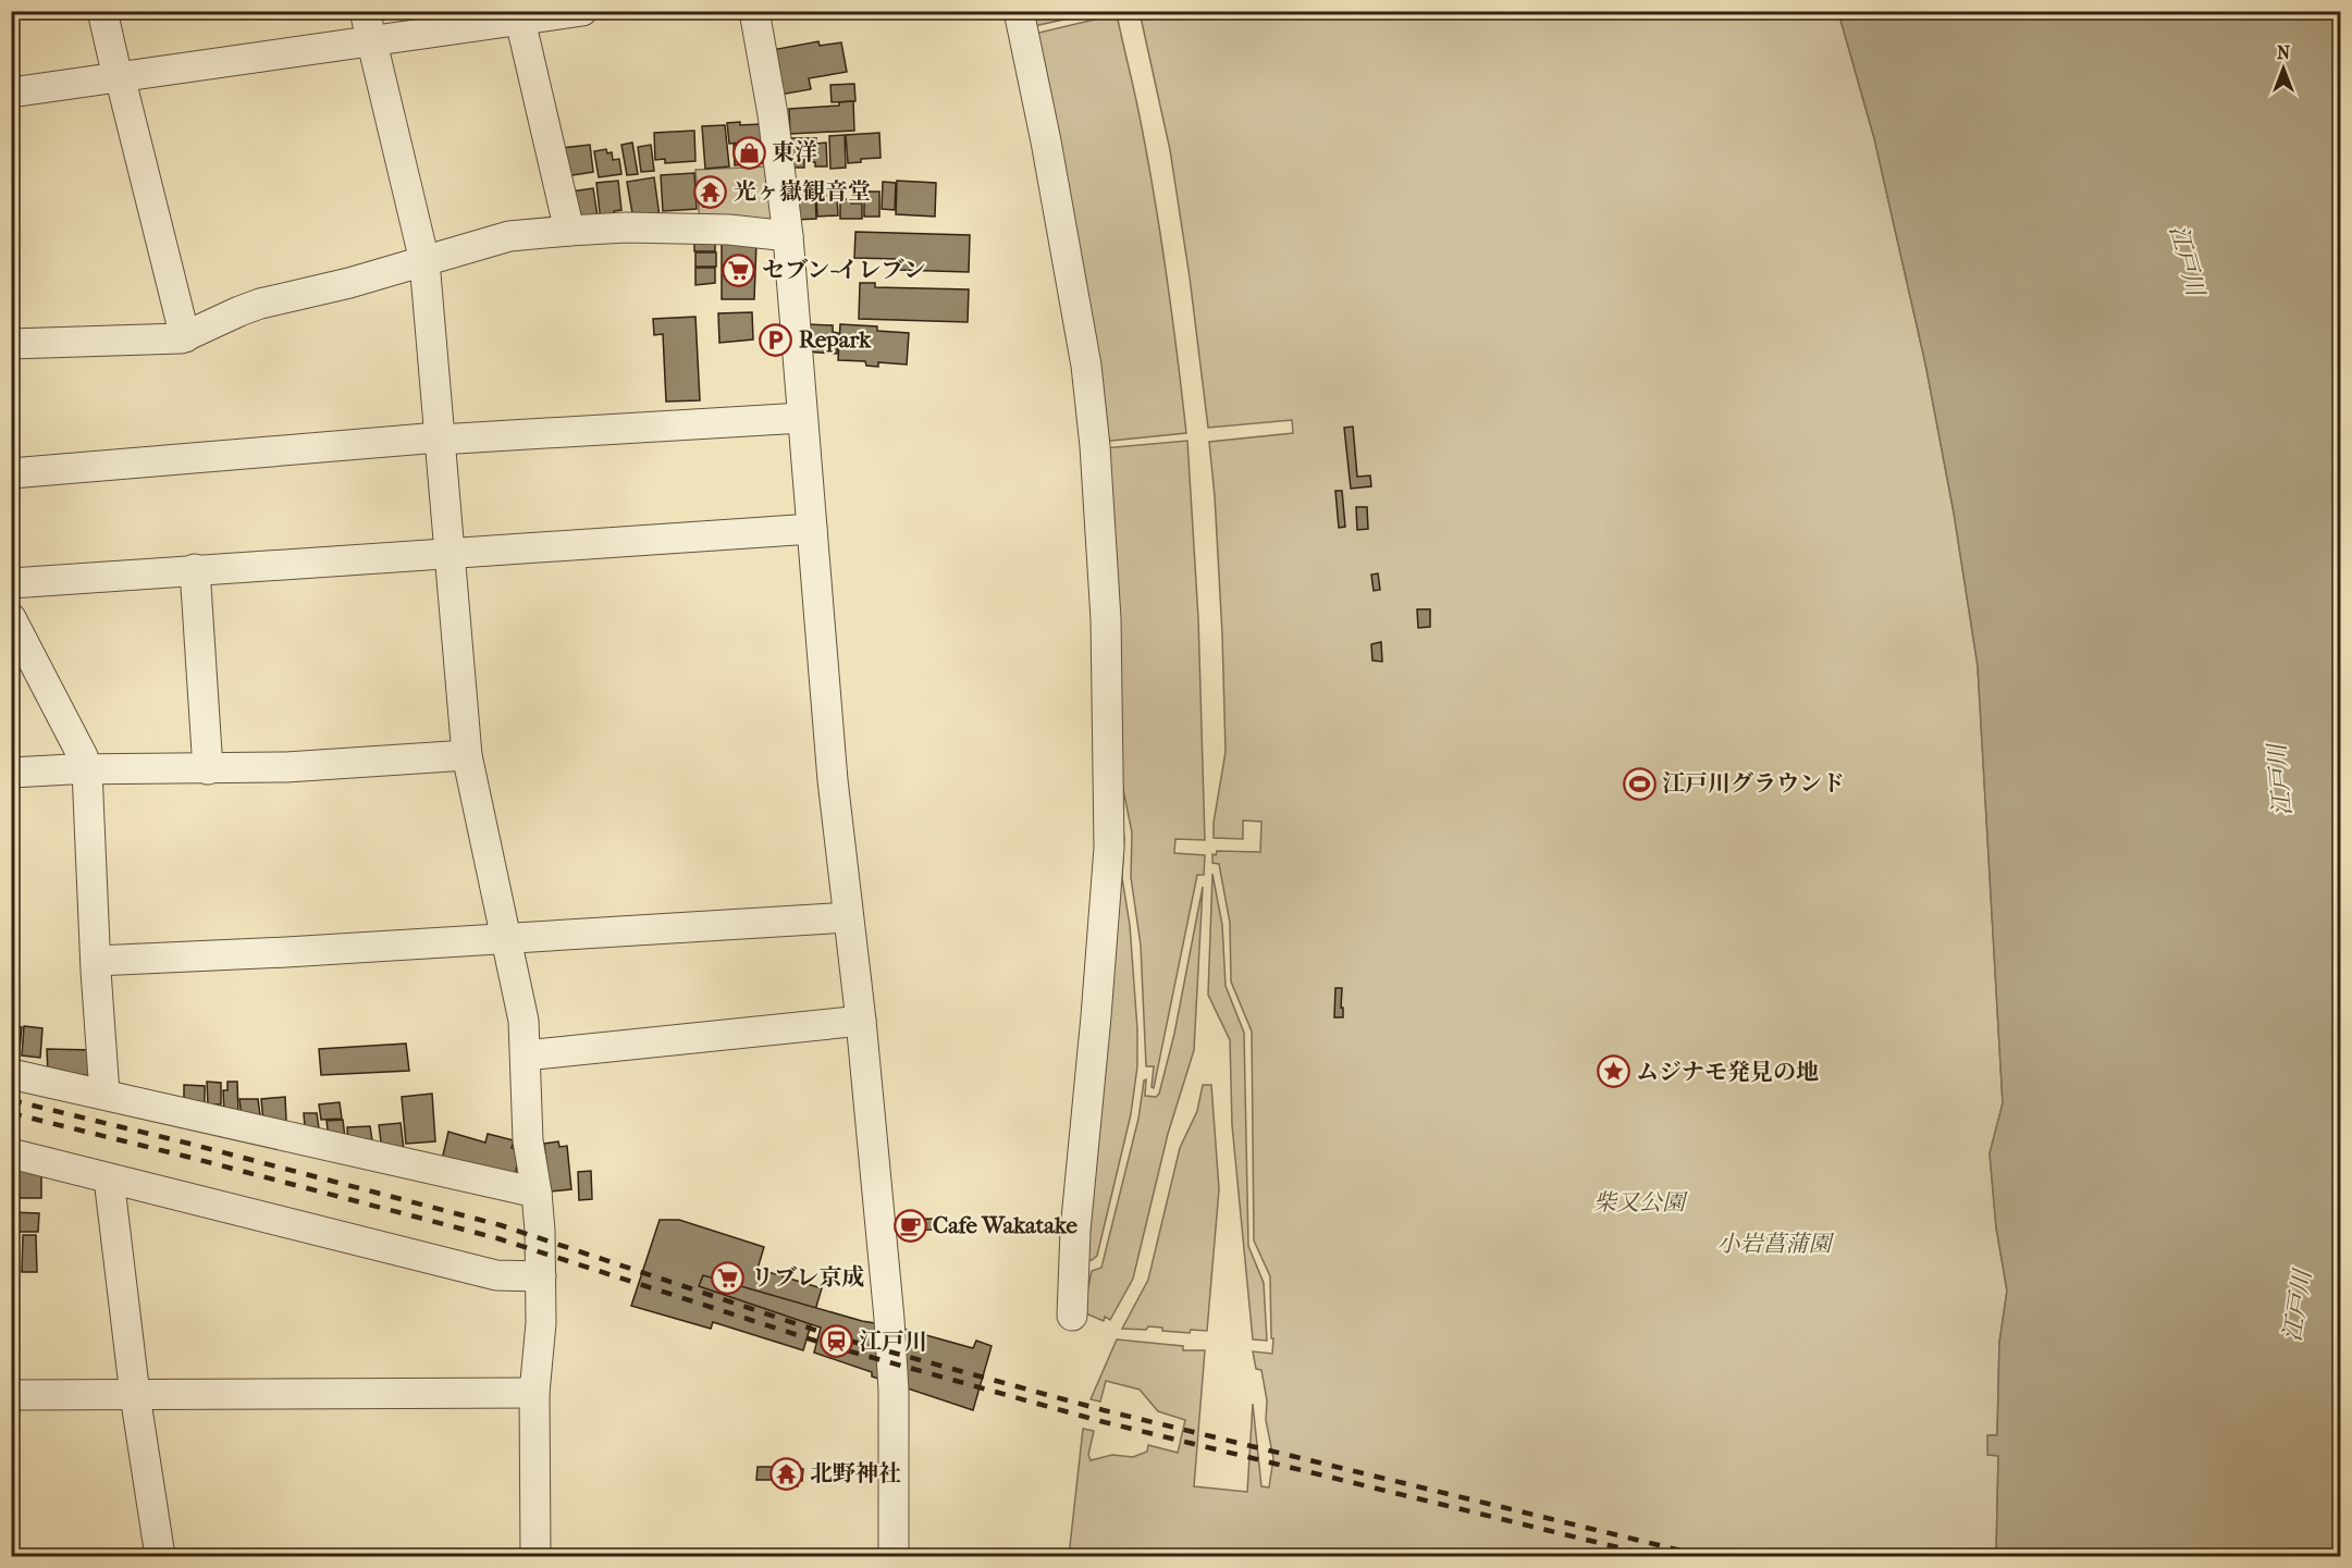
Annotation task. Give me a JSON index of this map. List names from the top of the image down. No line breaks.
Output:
{"water":["江戸川"],"parks":["柴又公園","小岩菖蒲園"],"places":{"shop":["東洋"],"temple":["光ヶ嶽観音堂","北野神社"],"supermarket":["セブン-イレブン","リブレ京成"],"parking":["Repark"],"sports":["江戸川グラウンド"],"place":["ムジナモ発見の地"],"cafe":["Cafe Wakatake"],"station":["江戸川"]},"north":"top"}
